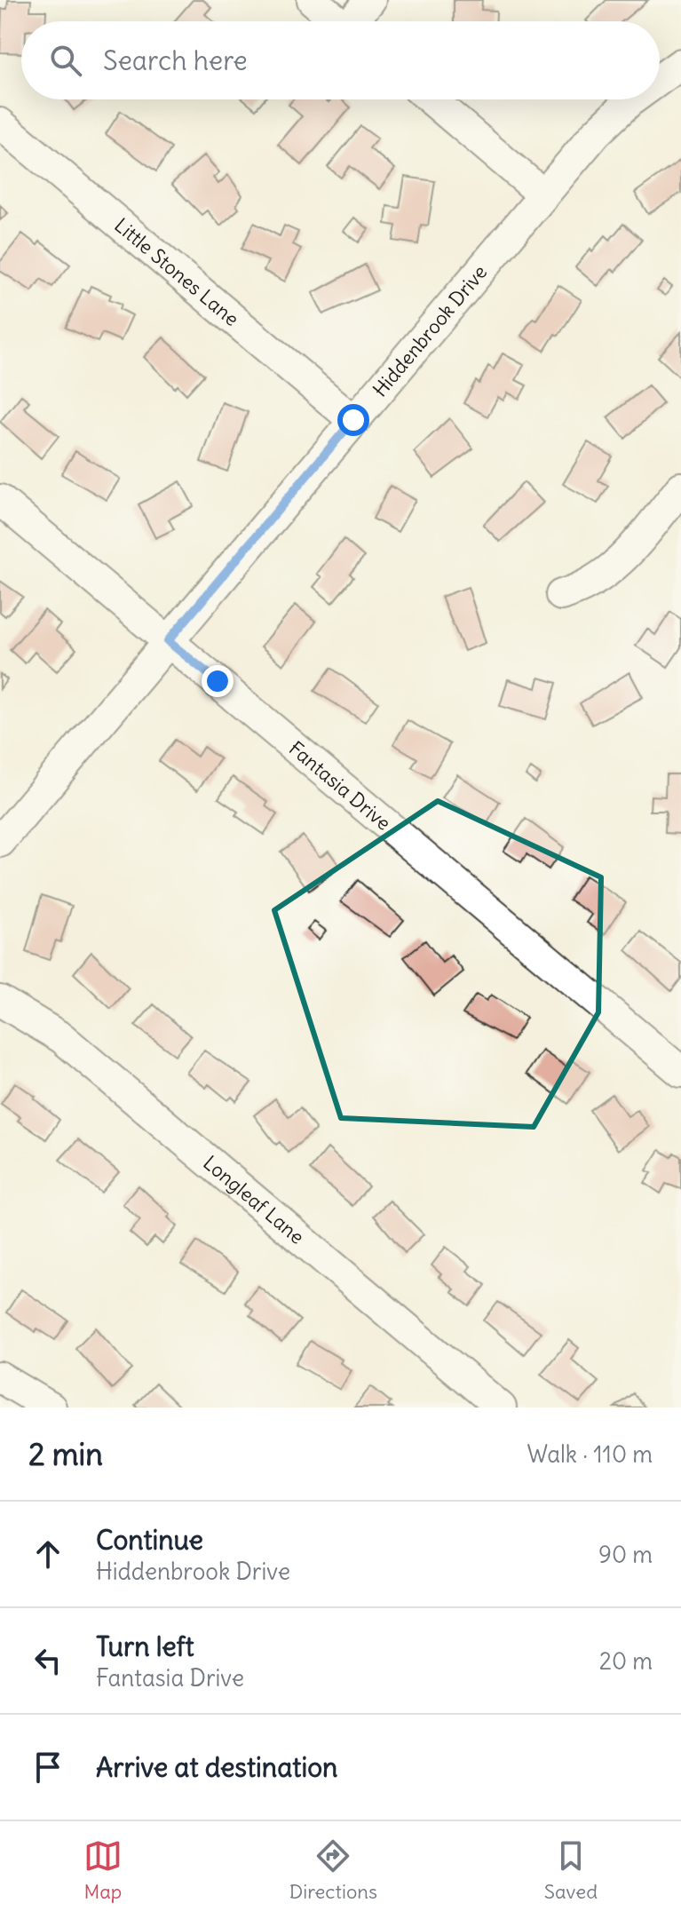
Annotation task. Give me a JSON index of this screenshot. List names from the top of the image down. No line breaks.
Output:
{"streets":{"street":["Little Stones Lane","Hiddenbrook Drive","Fantasia Drive","Longleaf Lane"]},"crossings":[["Little Stones Lane","Hiddenbrook Drive"],["Hiddenbrook Drive","Fantasia Drive"]],"page":{"search":"Search here","heading":["2 min","Walk · 110 m"],"list":[["Continue","Hiddenbrook Drive","90 m"],["Turn left","Fantasia Drive","20 m"],"Arrive at destination"],"nav":["Map","Directions","Saved"]}}
